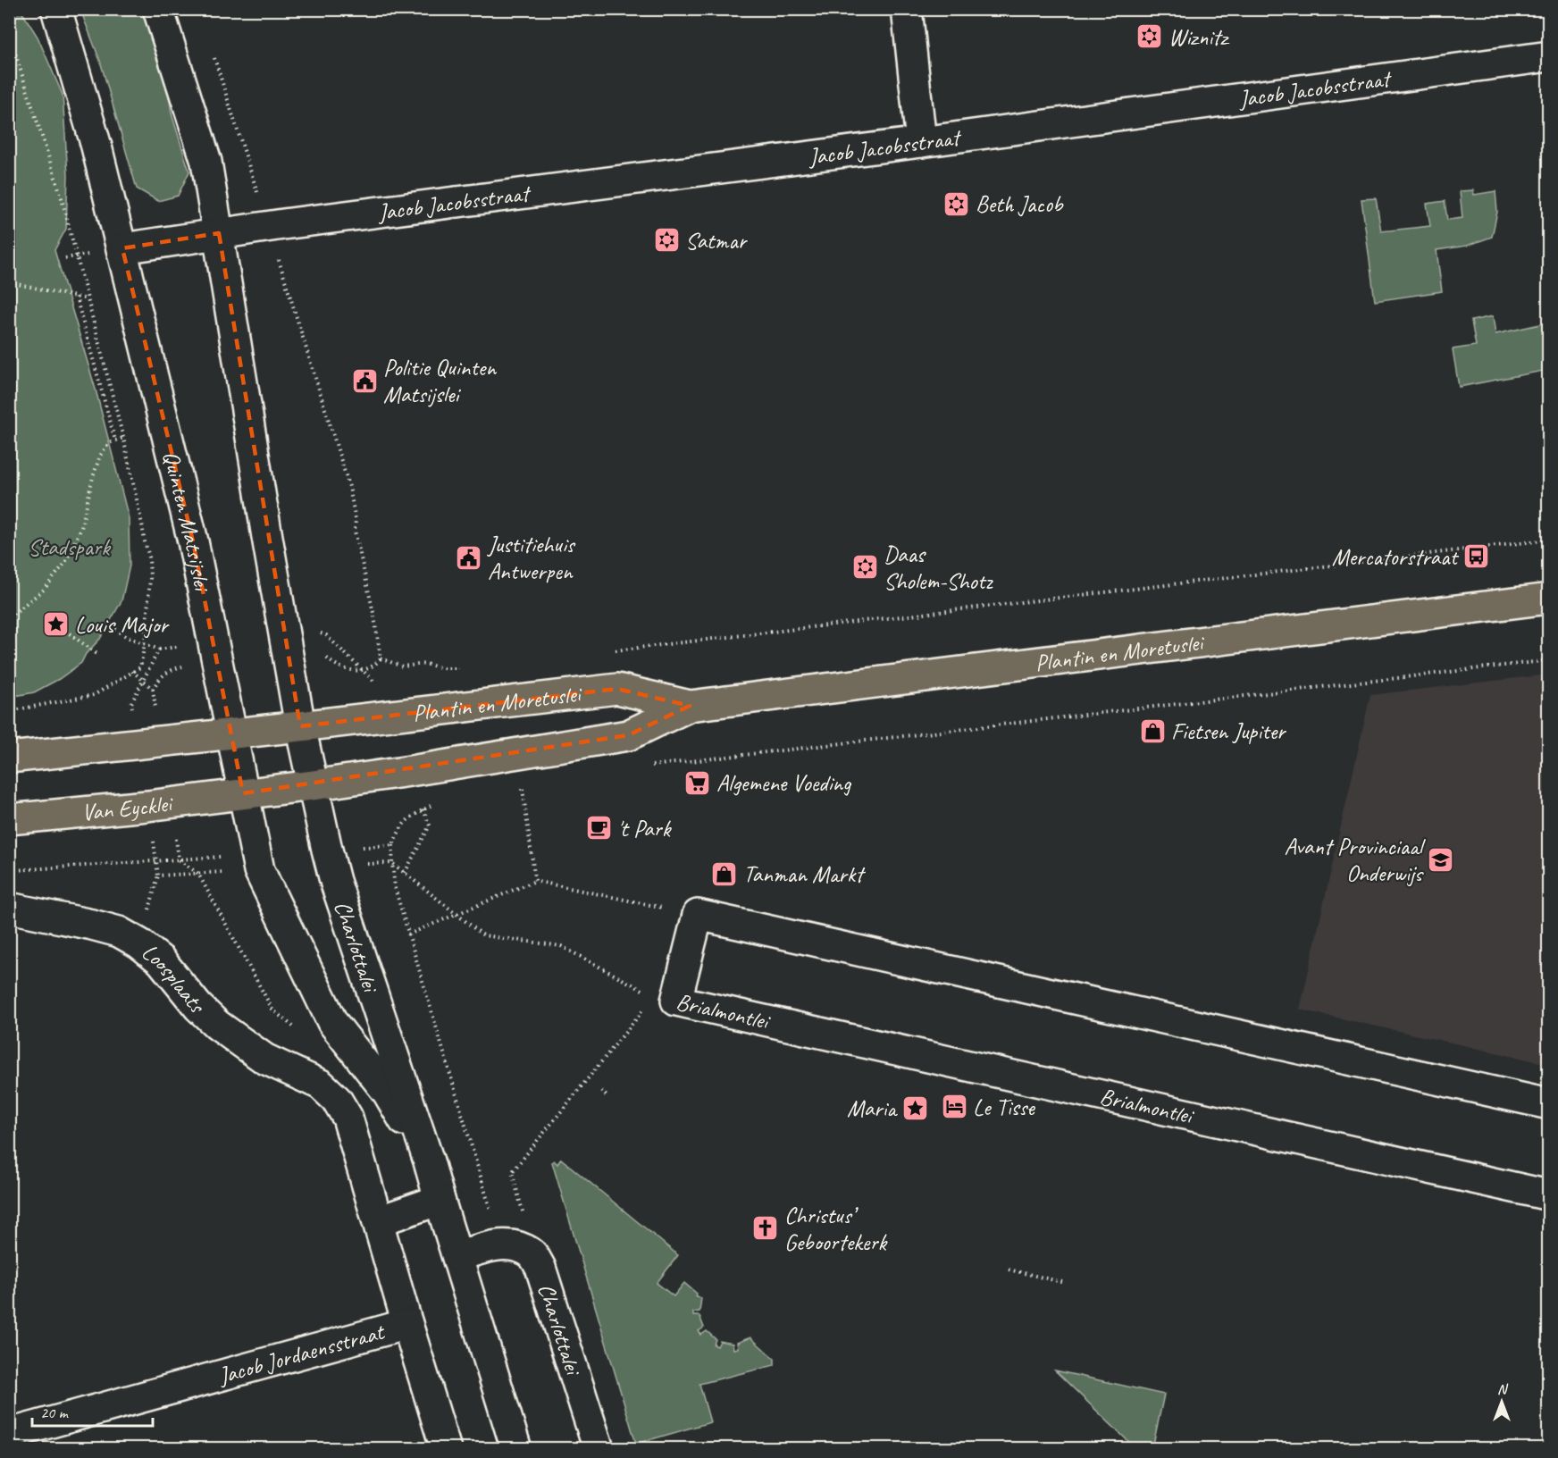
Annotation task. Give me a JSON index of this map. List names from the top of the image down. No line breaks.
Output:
{"streets":{"main road":["Plantin en Moretuslei","Van Eycklei"],"street":["Jacob Jacobsstraat","Quinten Matsijslei","Charlottalei","Loosplaats","Brialmontlei","Jacob Jordaensstraat"]},"crossings":[["Quinten Matsijslei","Plantin en Moretuslei"],["Quinten Matsijslei","Van Eycklei"],["Quinten Matsijslei","Charlottalei"],["Plantin en Moretuslei","Van Eycklei"],["Plantin en Moretuslei","Charlottalei"],["Van Eycklei","Charlottalei"]],"parks":["Stadspark"],"places":{"synagogue":["Wiznitz","Beth Jacob","Satmar","Daas Sholem-Shotz"],"public building":["Politie Quinten Matsijslei","Justitiehuis Antwerpen"],"bus stop":["Mercatorstraat"],"place":["Louis Major","Maria"],"shop":["Fietsen Jupiter","Tanman Markt"],"supermarket":["Algemene Voeding"],"cafe":["'t Park"],"school or university":["Avant Provinciaal Onderwijs"],"hotel":["Le Tisse"],"church":["Christus’ Geboortekerk"]},"scale_bar":"20 m","north":"top"}
